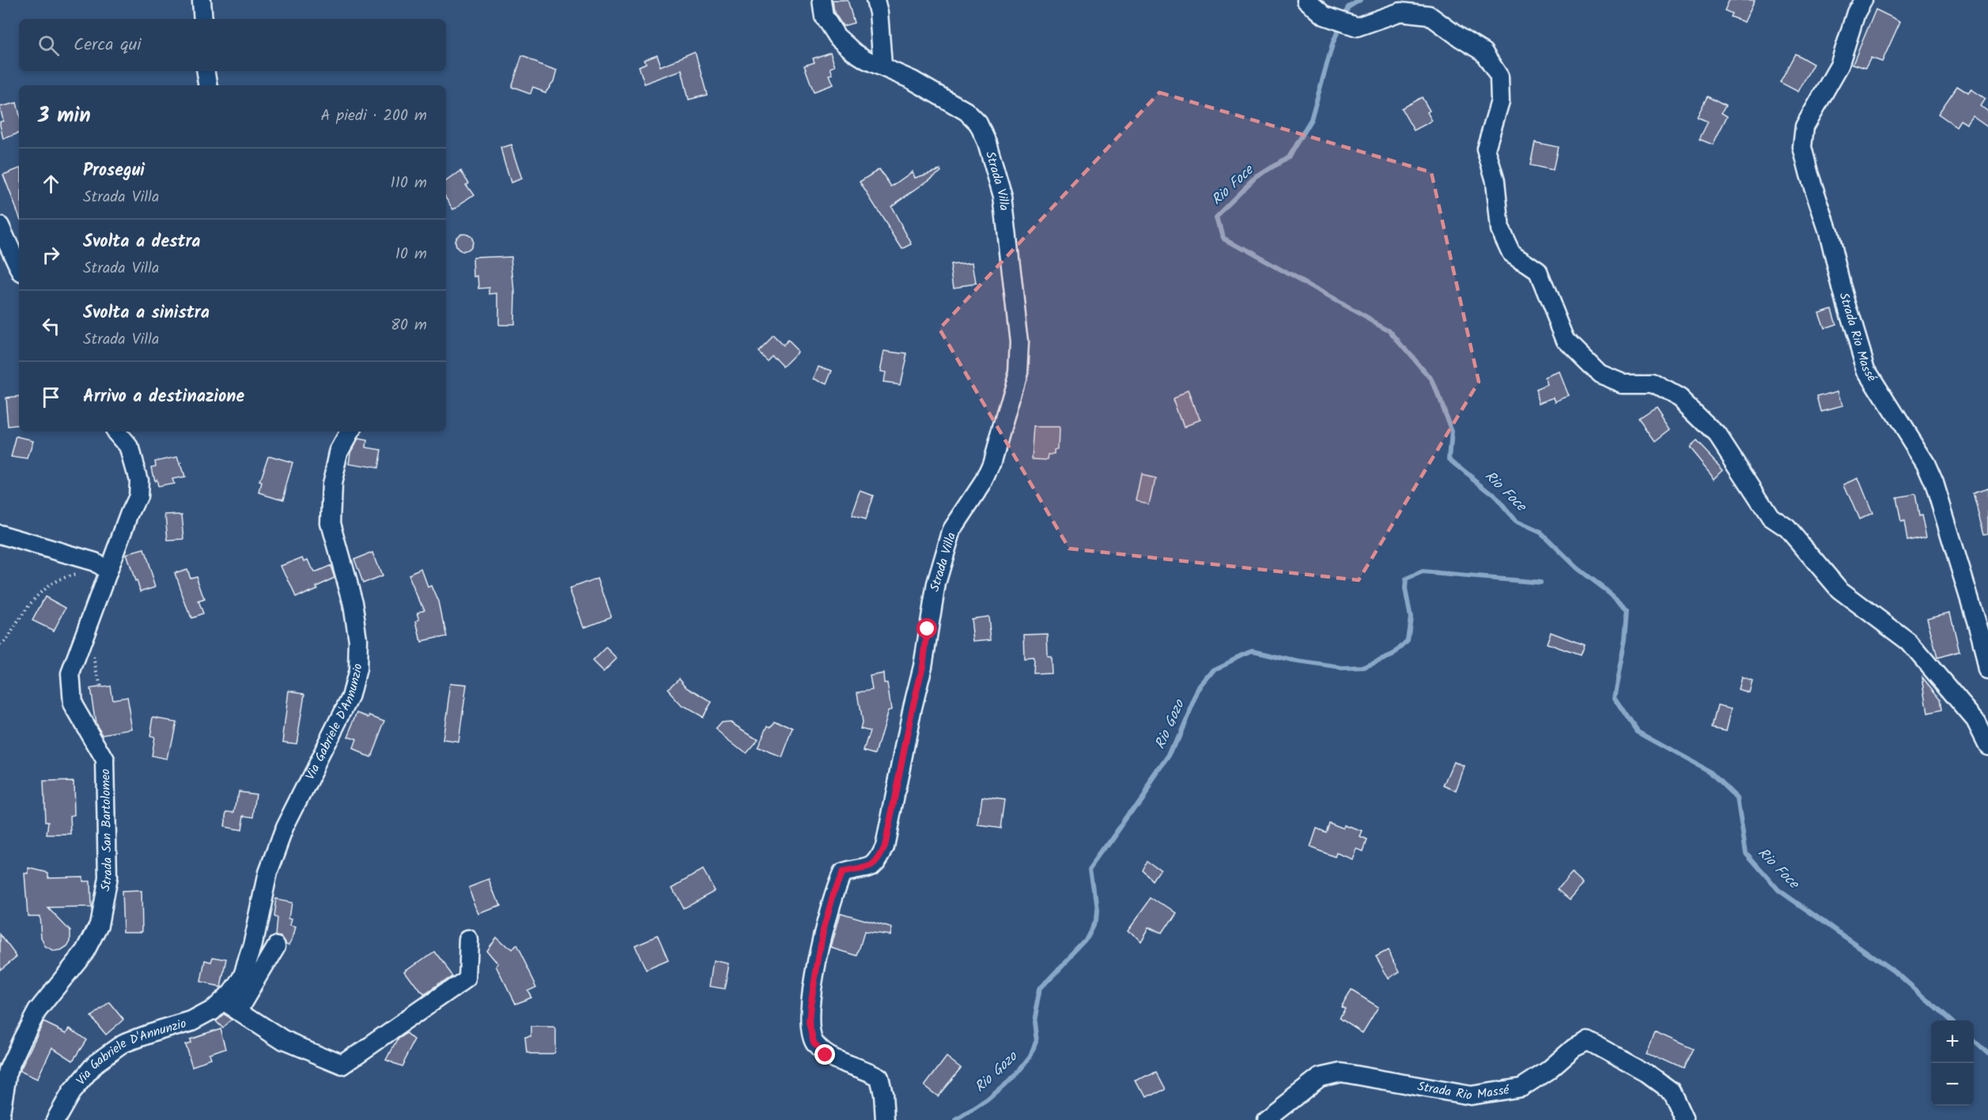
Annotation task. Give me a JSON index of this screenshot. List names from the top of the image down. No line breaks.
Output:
{"streets":{"street":["Strada Villa","Strada Rio Massé","Via Gabriele D'Annunzio","Strada San Bartolomeo"]},"water":["Rio Foce","Rio Gozo"],"page":{"search":"Cerca qui","heading":["3 min","A piedi · 200 m"],"list":[["Prosegui","Strada Villa","110 m"],["Svolta a destra","Strada Villa","10 m"],["Svolta a sinistra","Strada Villa","80 m"],"Arrivo a destinazione"],"map_buttons":["+","−"]}}
